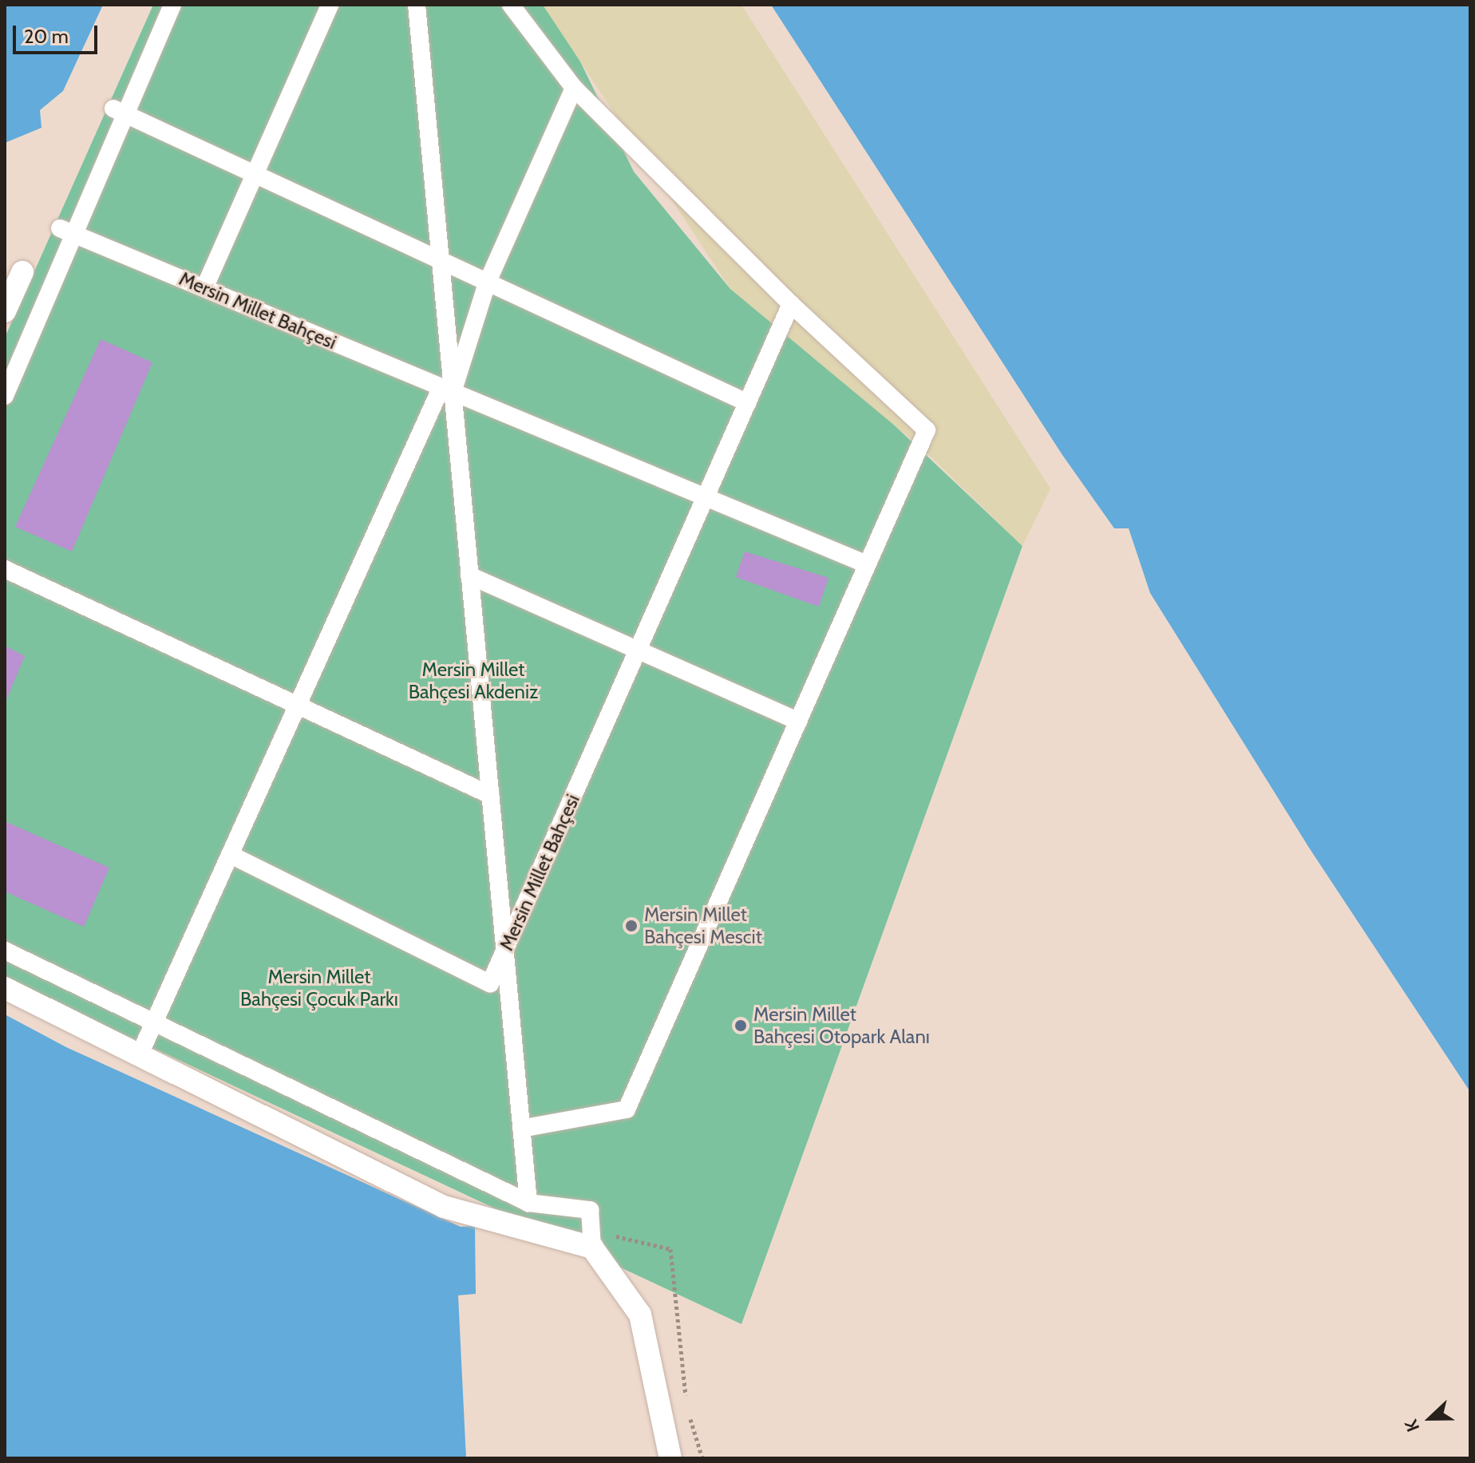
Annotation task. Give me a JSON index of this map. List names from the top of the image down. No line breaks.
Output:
{"streets":{"street":["Mersin Millet Bahçesi"]},"parks":["Mersin Millet Bahçesi Akdeniz","Mersin Millet Bahçesi Çocuk Parkı"],"places":["Mersin Millet Bahçesi Mescit","Mersin Millet Bahçesi Otopark Alanı"],"scale_bar":"20 m","north":"left"}
